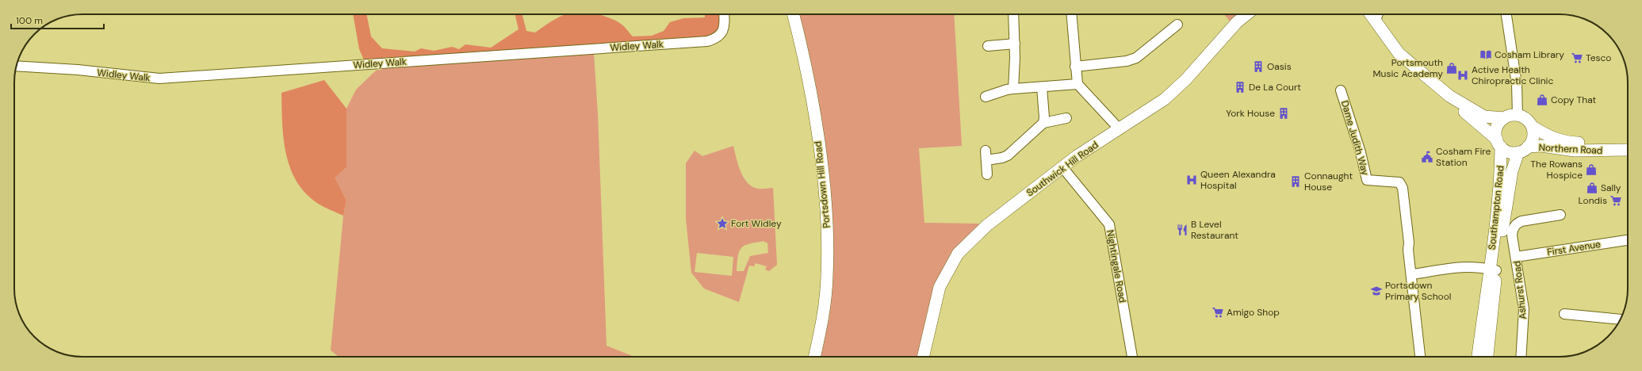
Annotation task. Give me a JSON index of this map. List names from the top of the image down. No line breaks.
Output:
{"streets":{"main road":["Northern Road","Southwick Hill Road","Portsdown Hill Road","Southampton Road"],"street":["Widley Walk","Dame Judith Way","First Avenue","Nightingale Road","Ashurst Road"]},"crossings":[["Northern Road","Southampton Road"],["Southwick Hill Road","Nightingale Road"],["First Avenue","Ashurst Road"]],"places":{"library":["Cosham Library"],"supermarket":["Tesco","Londis","Amigo Shop"],"building":["Oasis","De La Court","York House","Connaught House"],"shop":["Portsmouth Music Academy","Copy That","The Rowans Hospice","Sally"],"hospital":["Active Health Chiropractic Clinic","Queen Alexandra Hospital"],"public building":["Cosham Fire Station"],"place":["Fort Widley"],"restaurant":["B Level Restaurant"],"school or university":["Portsdown Primary School"]},"scale_bar":"100 m"}
